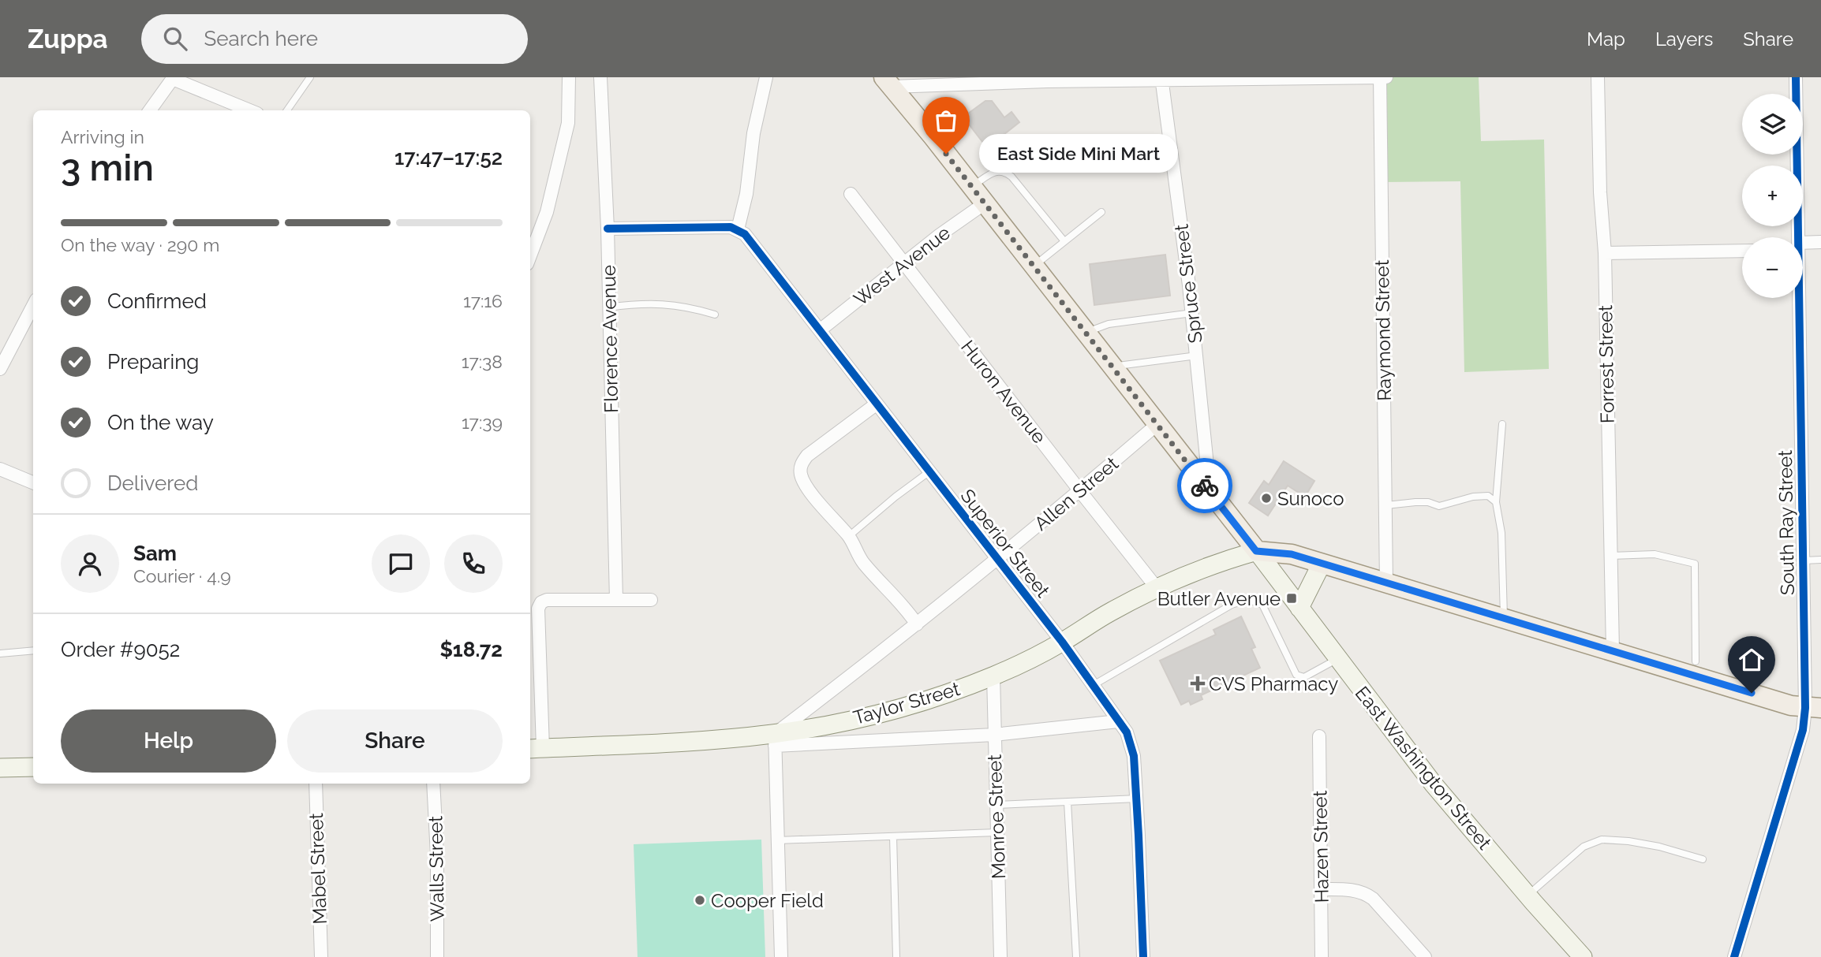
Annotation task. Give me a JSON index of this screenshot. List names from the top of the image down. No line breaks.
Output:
{"streets":{"main road":["Taylor Street","East Washington Street"],"street":["West Avenue","Spruce Street","Raymond Street","Florence Avenue","Forrest Street","Huron Avenue","Allen Street","South Ray Street","Superior Street","Monroe Street","Hazen Street","Mabel Street","Walls Street"]},"crossings":[["West Avenue","Huron Avenue"],["West Avenue","Superior Street"],["West Avenue","East Washington Street"],["Spruce Street","East Washington Street"],["Huron Avenue","Allen Street"],["Huron Avenue","Taylor Street"],["Allen Street","Superior Street"],["Allen Street","Taylor Street"],["Allen Street","East Washington Street"],["Superior Street","Taylor Street"],["Taylor Street","East Washington Street"],["Taylor Street","Monroe Street"]],"places":{"other":["East Side Mini Mart","Sunoco","Cooper Field"],"transit":["Butler Avenue"],"health":["CVS Pharmacy"]},"page":{"header":"Zuppa","search":"Search here","nav":["Map","Layers","Share"],"map_buttons":["+","−"],"heading":["3 min","Arriving in","17:47–17:52"],"panel":["Sam","Courier · 4.9","Order #9052","$18.72"],"bubble":"East Side Mini Mart","bar":"On the way · 290 m","list":[["Confirmed","17:16"],["Preparing","17:38"],["On the way","17:39"],"Delivered"],"buttons":["Help","Share"]}}
